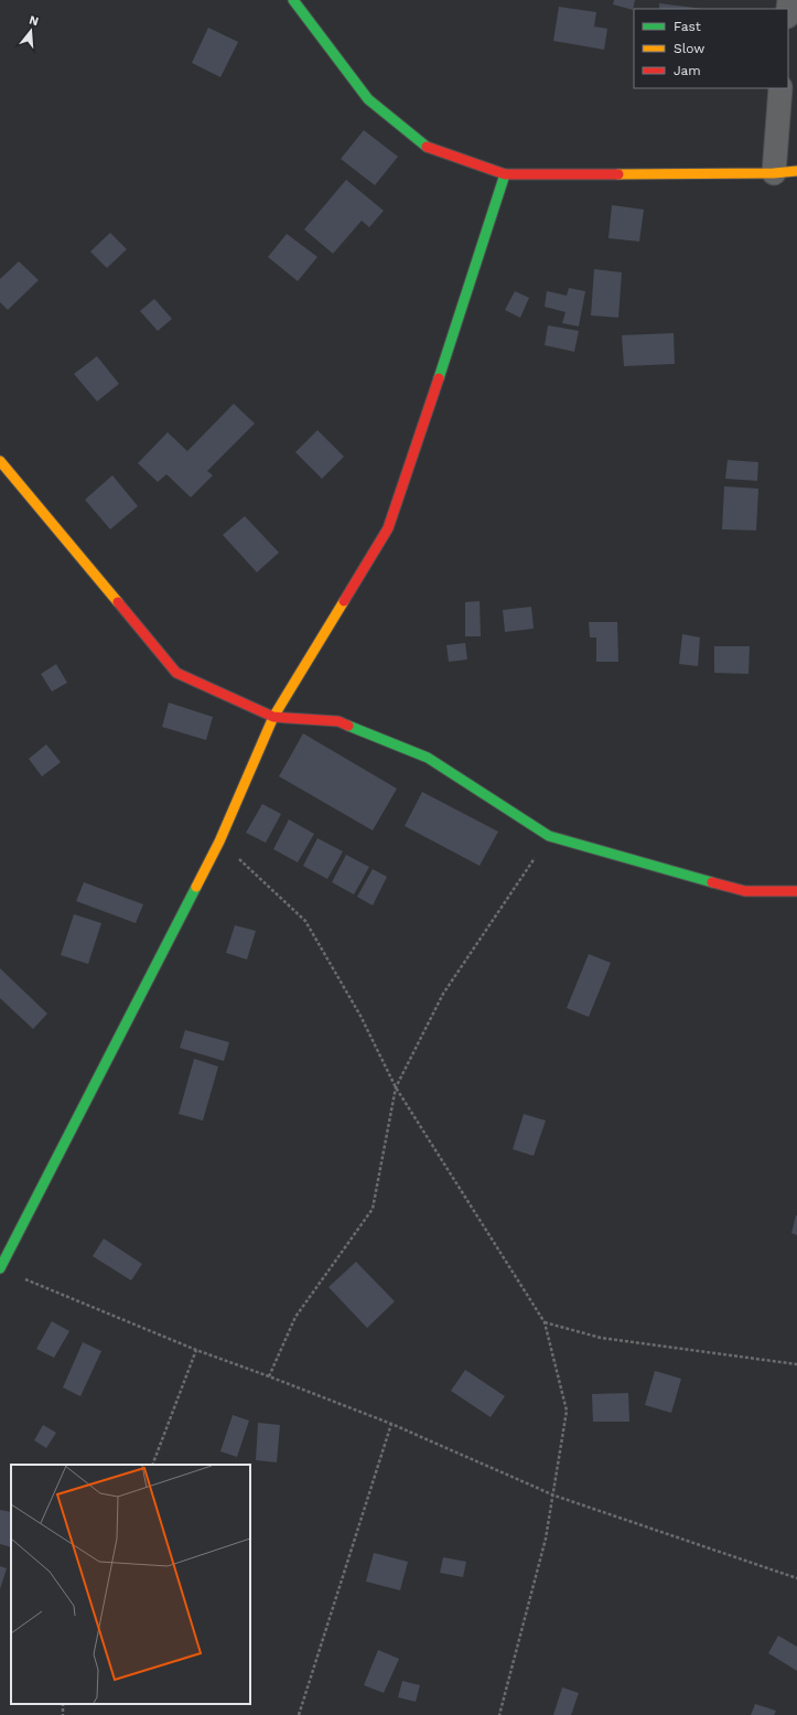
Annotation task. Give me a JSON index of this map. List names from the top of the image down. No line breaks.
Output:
{"legend":["Fast","Slow","Jam"],"north":"top"}
